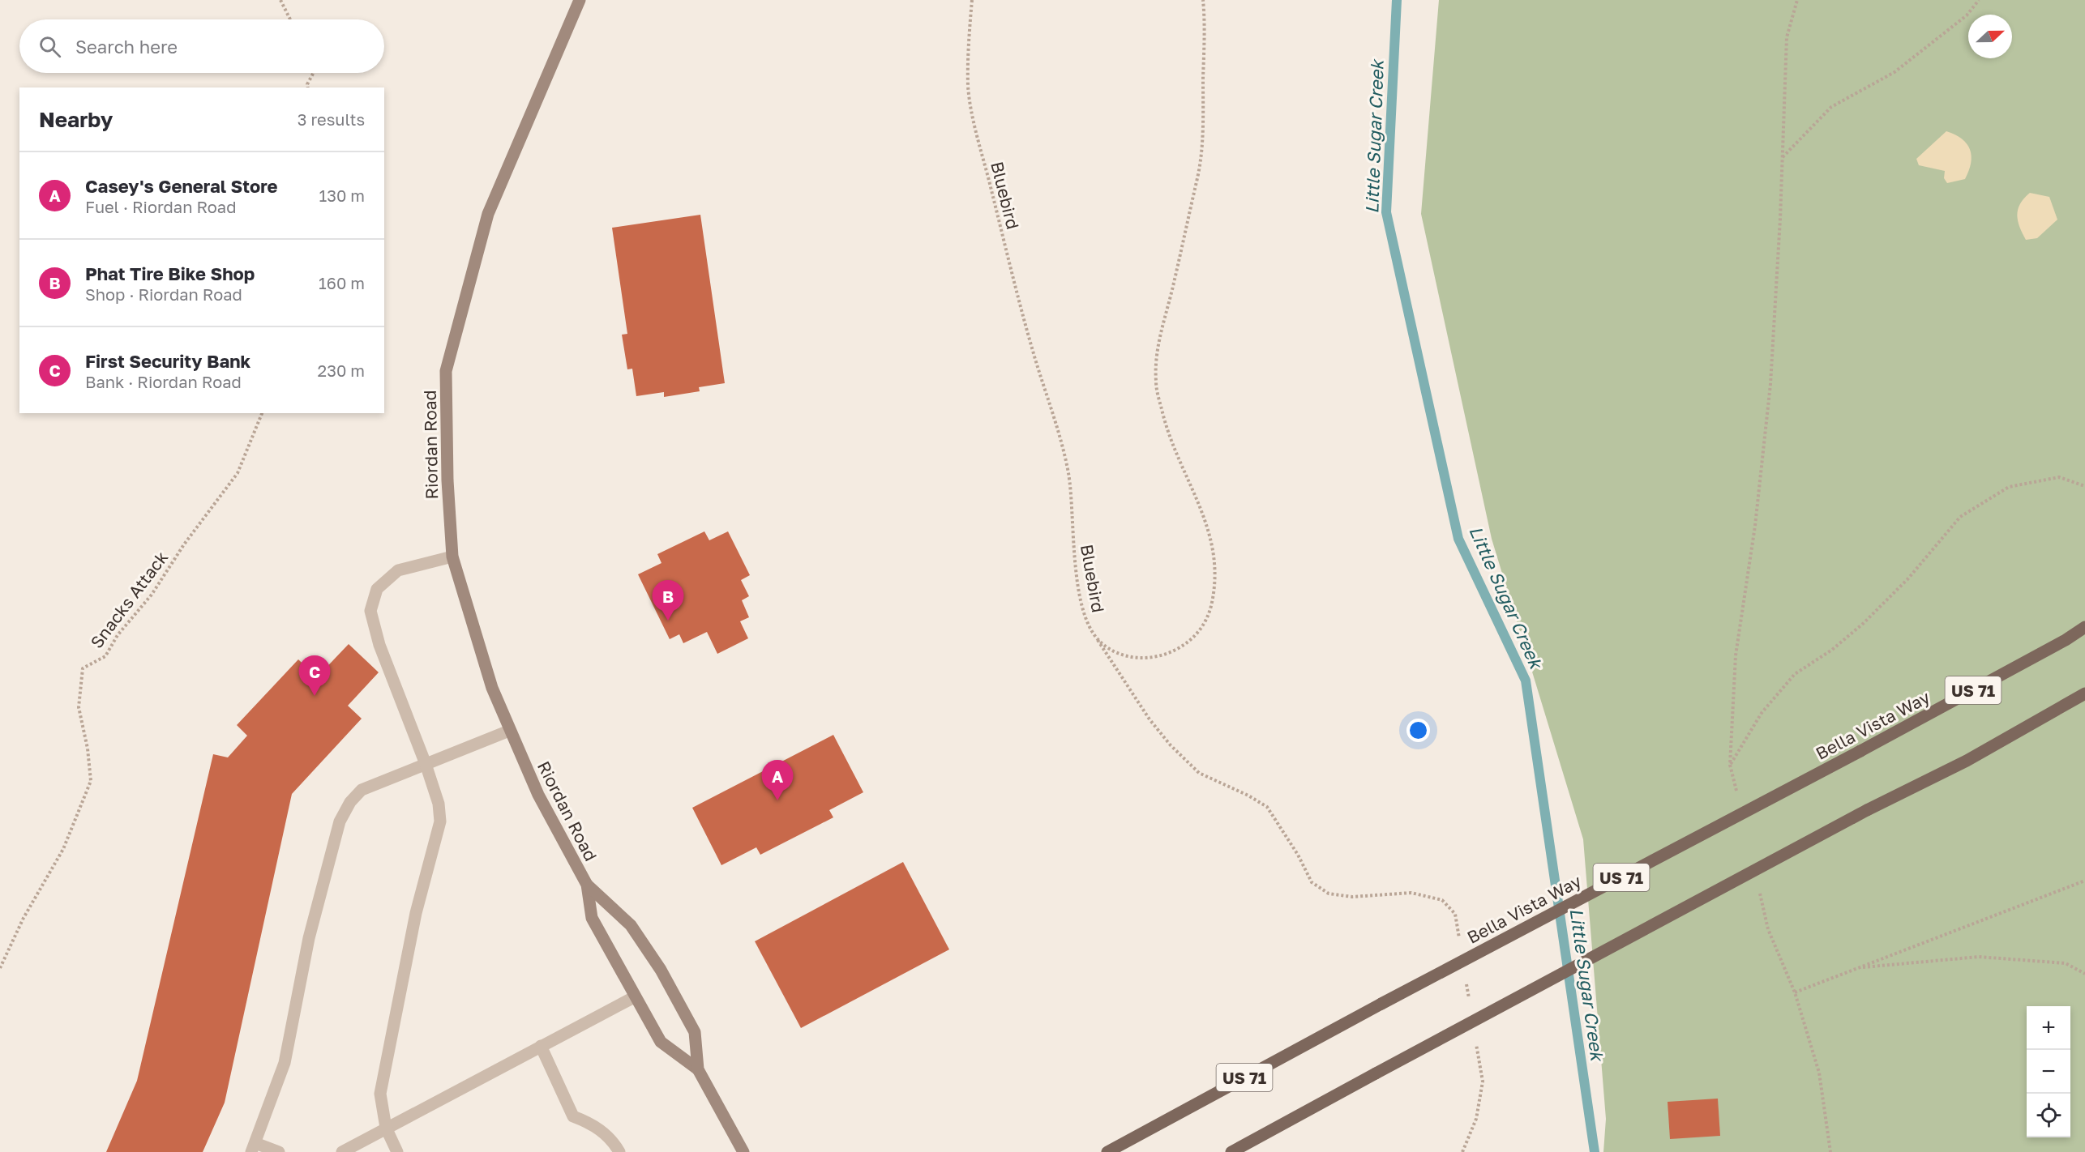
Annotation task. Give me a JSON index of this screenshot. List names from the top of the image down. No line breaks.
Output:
{"streets":{"main road":["US 71","Bella Vista Way"],"street":["Riordan Road"],"path":["Bluebird","Snacks Attack"]},"water":["Little Sugar Creek"],"north":"right","page":{"search":"Search here","heading":["Nearby","3 results"],"list":[{"mark":"A","name":"Casey's General Store","note":"Fuel · Riordan Road","value":"130 m"},{"mark":"B","name":"Phat Tire Bike Shop","note":"Shop · Riordan Road","value":"160 m"},{"mark":"C","name":"First Security Bank","note":"Bank · Riordan Road","value":"230 m"}],"pins":["B","C","A"],"map_buttons":["+","−"]}}
